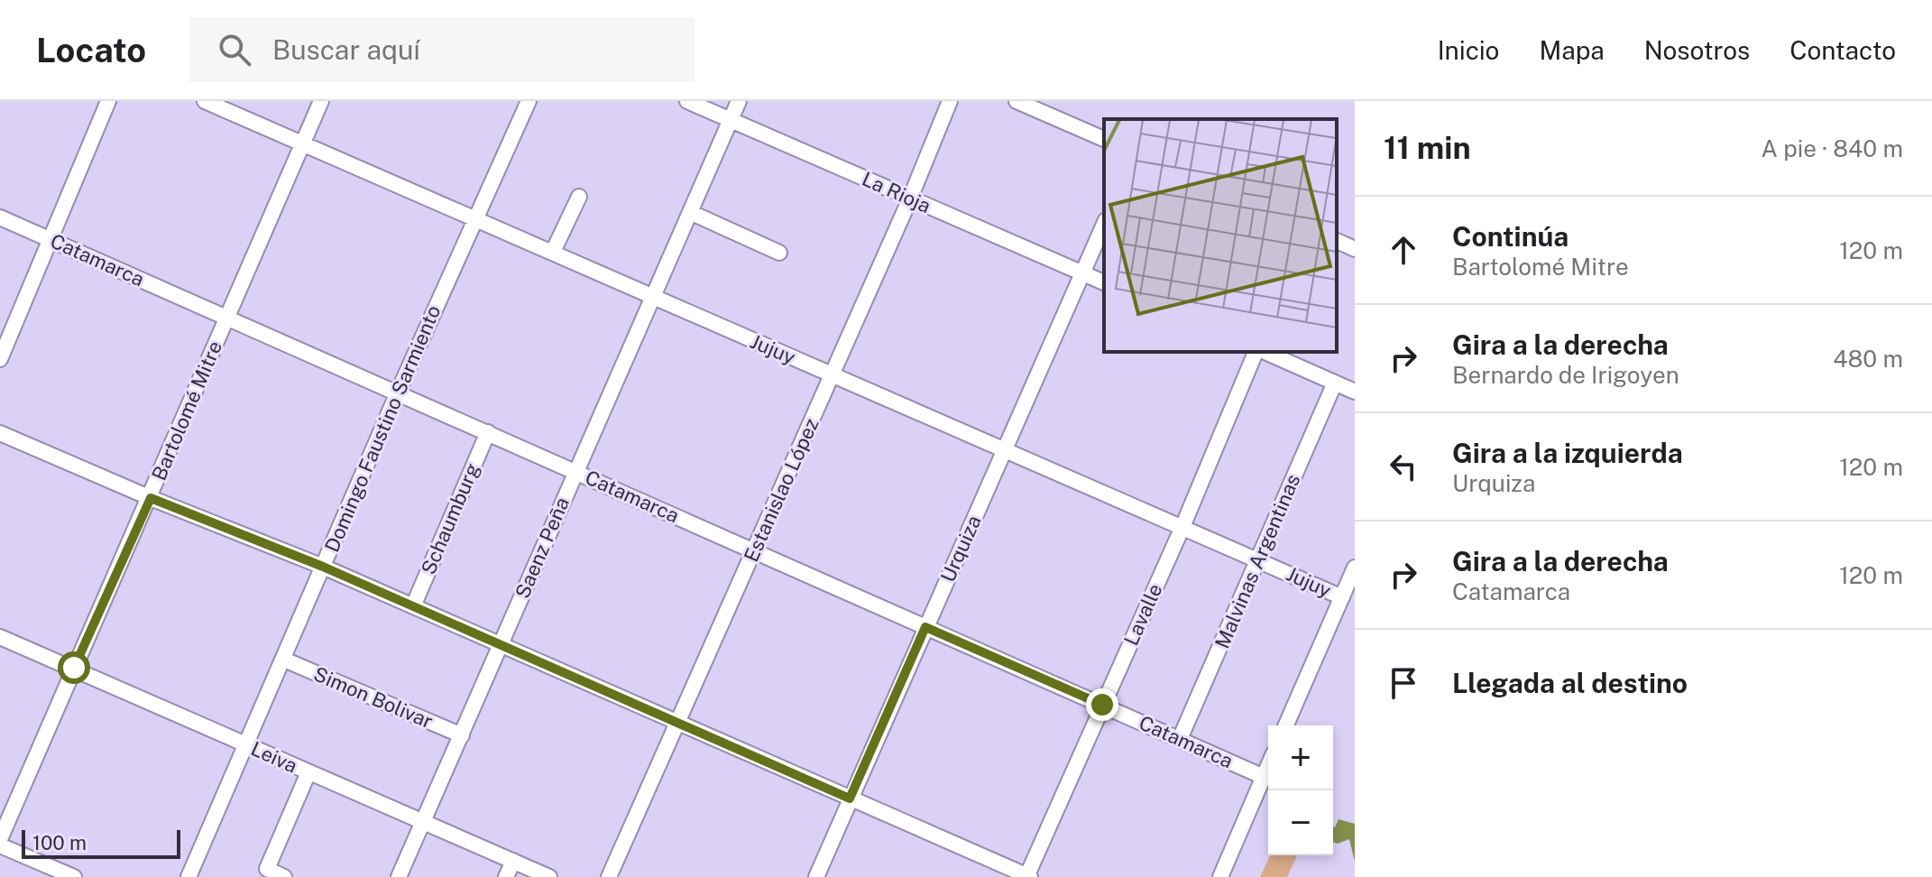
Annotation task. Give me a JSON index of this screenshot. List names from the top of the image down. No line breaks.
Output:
{"streets":{"street":["La Rioja","Catamarca","Jujuy","Bartolomé Mitre","Domingo Faustino Sarmiento","Estanislao López","Schaumburg","Saenz Peña","Urquiza","Malvinas Argentinas","Lavalle","Simon Bolivar","Leiva"]},"crossings":[["La Rioja","Estanislao López"],["La Rioja","Saenz Peña"],["La Rioja","Urquiza"],["Catamarca","Bartolomé Mitre"],["Catamarca","Domingo Faustino Sarmiento"],["Catamarca","Estanislao López"],["Catamarca","Schaumburg"],["Catamarca","Saenz Peña"],["Catamarca","Urquiza"],["Catamarca","Malvinas Argentinas"],["Catamarca","Lavalle"],["Jujuy","Bartolomé Mitre"],["Jujuy","Domingo Faustino Sarmiento"],["Jujuy","Estanislao López"],["Jujuy","Saenz Peña"],["Jujuy","Urquiza"],["Jujuy","Malvinas Argentinas"],["Jujuy","Lavalle"],["Bartolomé Mitre","Leiva"],["Domingo Faustino Sarmiento","Simon Bolivar"],["Domingo Faustino Sarmiento","Leiva"],["Saenz Peña","Simon Bolivar"],["Saenz Peña","Leiva"]],"scale_bar":"100 m","page":{"header":"Locato","search":"Buscar aquí","nav":["Inicio","Mapa","Nosotros","Contacto"],"heading":["11 min","A pie · 840 m"],"list":[["Continúa","Bartolomé Mitre","120 m"],["Gira a la derecha","Bernardo de Irigoyen","480 m"],["Gira a la izquierda","Urquiza","120 m"],["Gira a la derecha","Catamarca","120 m"],"Llegada al destino"],"map_buttons":["+","−"],"scale":"100 m"}}
